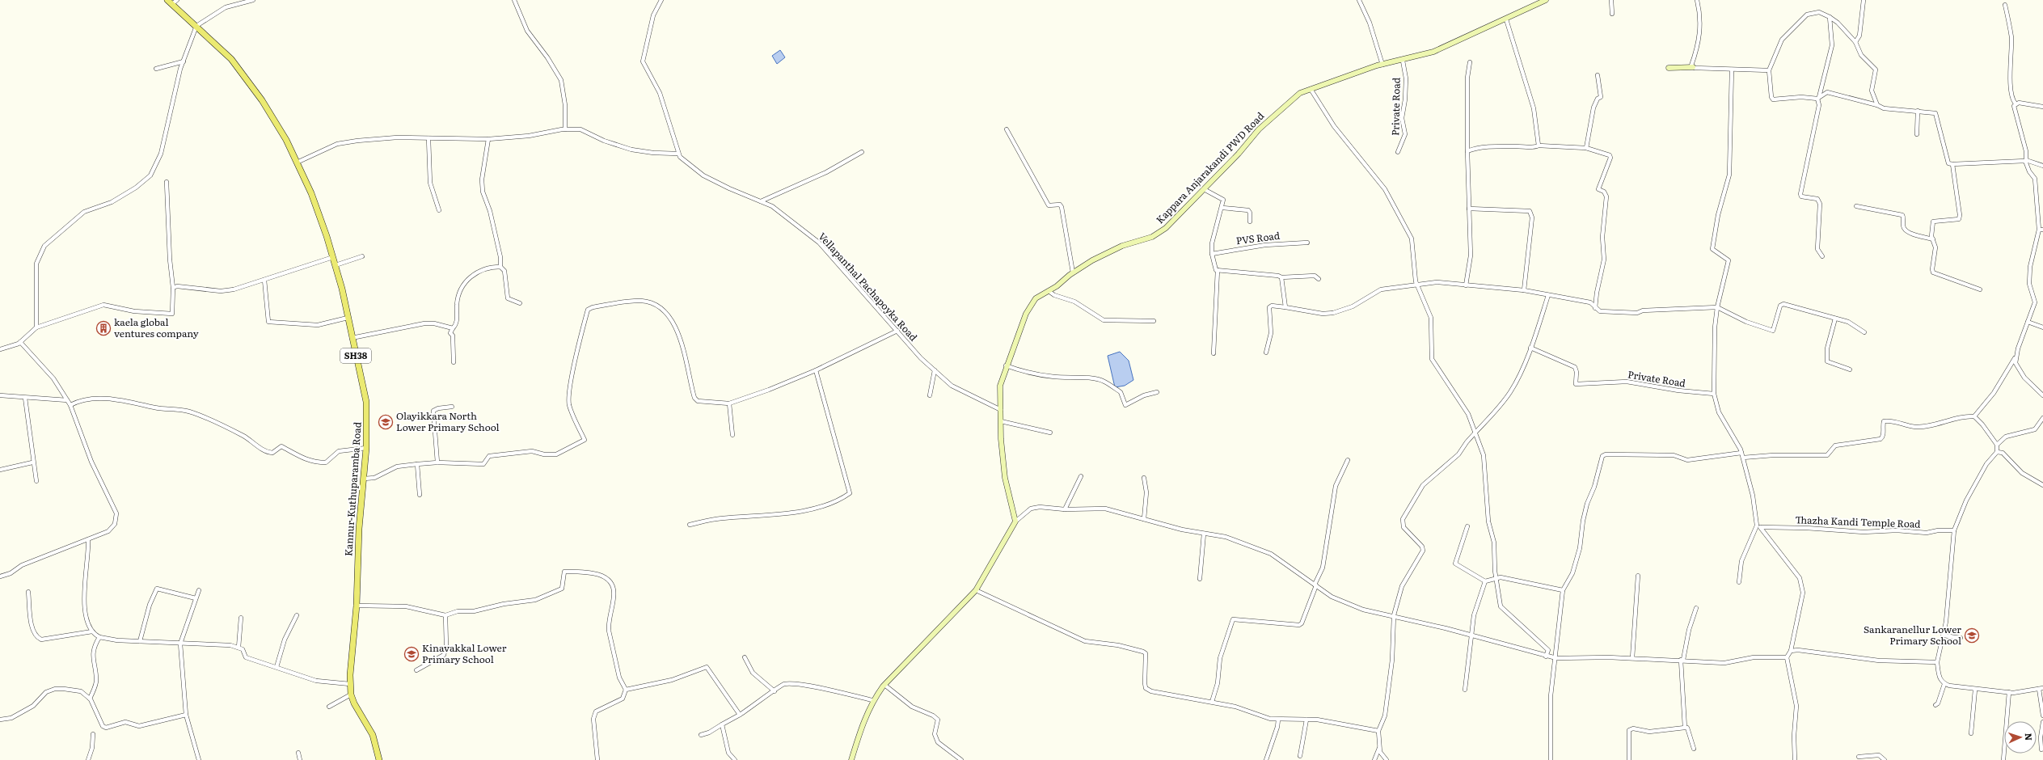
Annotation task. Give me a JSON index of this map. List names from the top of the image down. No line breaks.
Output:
{"streets":{"main road":["Kappara Anjarakandi PWD Road","SH38","Kannur-Kuthuparamba Road"],"street":["Private Road","PVS Road","Vellapanthal Pachapoyka Road","Thazha Kandi Temple Road"]},"crossings":[["Private Road","Kappara Anjarakandi PWD Road"],["Kappara Anjarakandi PWD Road","Vellapanthal Pachapoyka Road"]],"places":{"building":["kaela global ventures company"],"school or university":["Olayikkara North Lower Primary School","Sankaranellur Lower Primary School","Kinavakkal Lower Primary School"]},"north":"right"}
